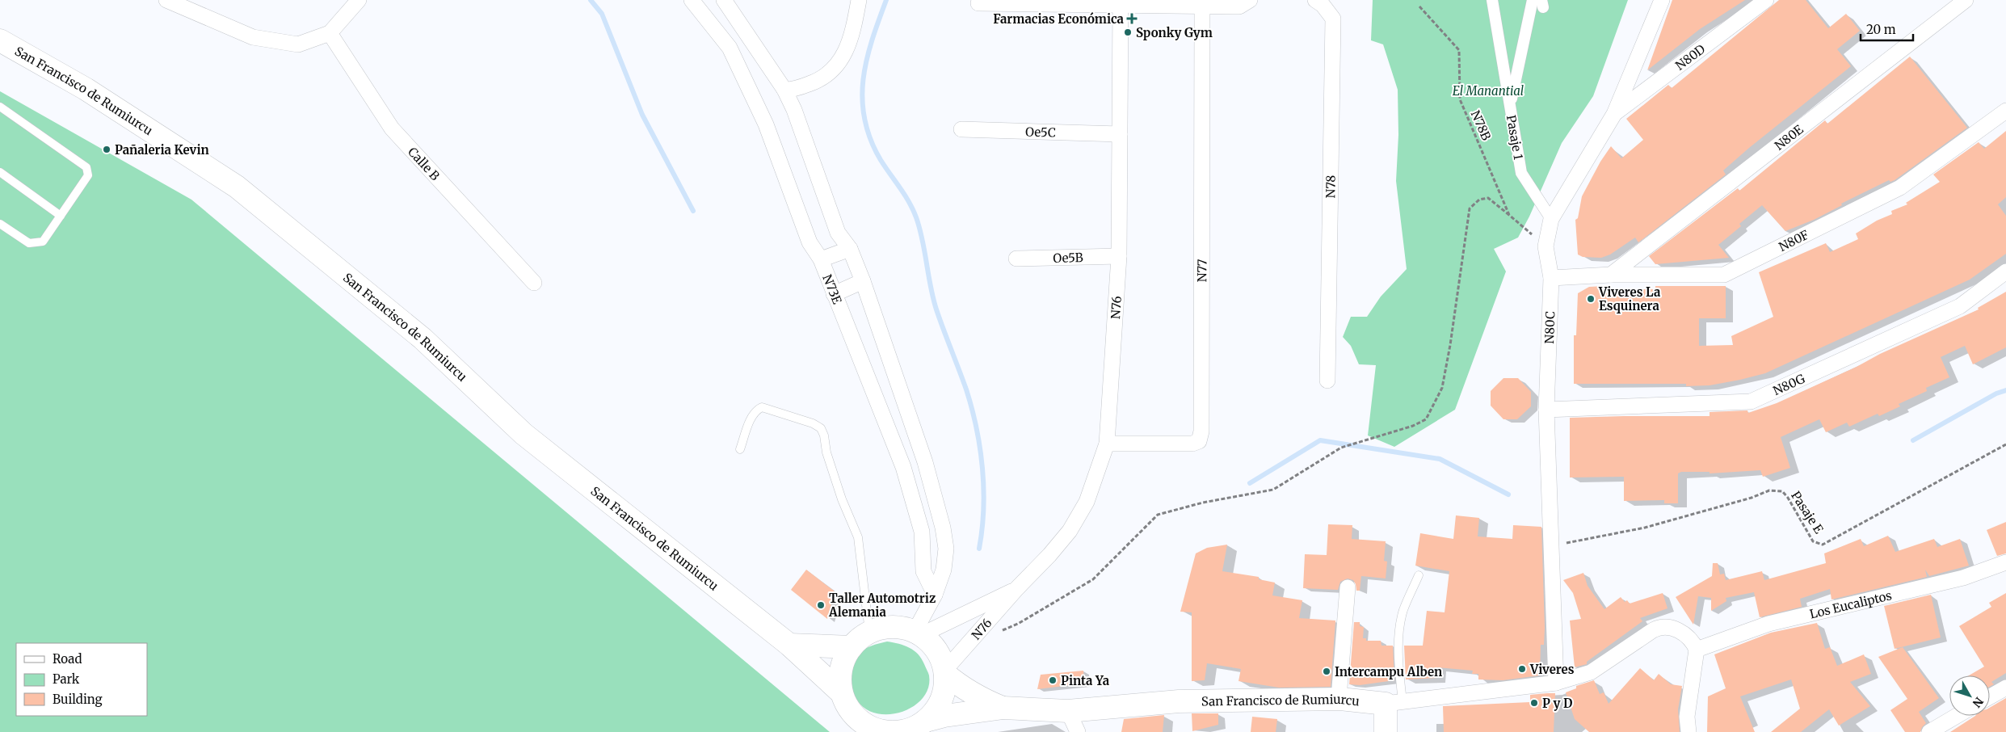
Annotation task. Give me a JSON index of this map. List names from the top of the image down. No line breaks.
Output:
{"streets":{"main road":["San Francisco de Rumiurcu"],"street":["N80D","Oe5C","Pasaje 1","N80E","Calle B","N78","N80F","Oe5B","N77","N73E","N76","N80C","N80G","Los Eucaliptos"],"path":["N78B","Pasaje E"]},"crossings":[["N80D","N80C"],["San Francisco de Rumiurcu","N76"],["San Francisco de Rumiurcu","N80C"],["San Francisco de Rumiurcu","Los Eucaliptos"],["N78B","N80C"],["Oe5C","N76"],["Pasaje 1","N80C"],["N80E","N80F"],["N80F","N80C"],["Oe5B","N76"],["N77","N76"],["N80C","N80G"],["N80C","Pasaje E"]],"parks":["El Manantial"],"places":{"health":["Farmacias Económica"],"other":["Sponky Gym","Pañaleria Kevin","Viveres La Esquinera","Taller Automotriz Alemania","Viveres","Intercampu Alben","Pinta Ya","P y D"]},"legend":["Road","Park","Building"],"scale_bar":"20 m","north":"bottom right"}
